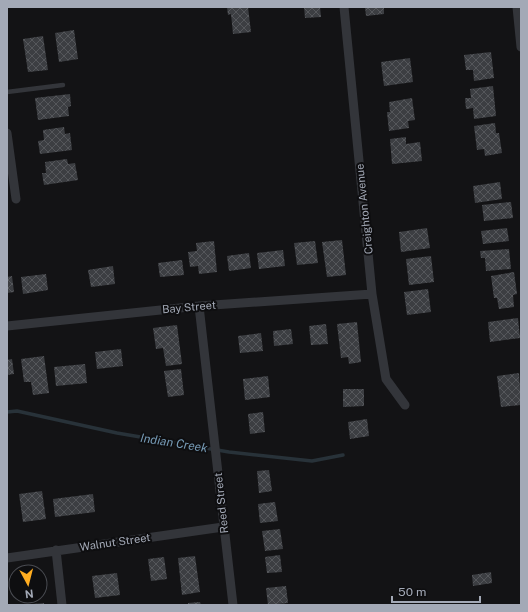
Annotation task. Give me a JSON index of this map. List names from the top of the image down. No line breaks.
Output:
{"streets":{"street":["Creighton Avenue","Bay Street","Reed Street","Walnut Street"]},"crossings":[["Creighton Avenue","Bay Street"],["Bay Street","Reed Street"],["Reed Street","Walnut Street"]],"water":["Indian Creek"],"scale_bar":"50 m","north":"bottom"}
